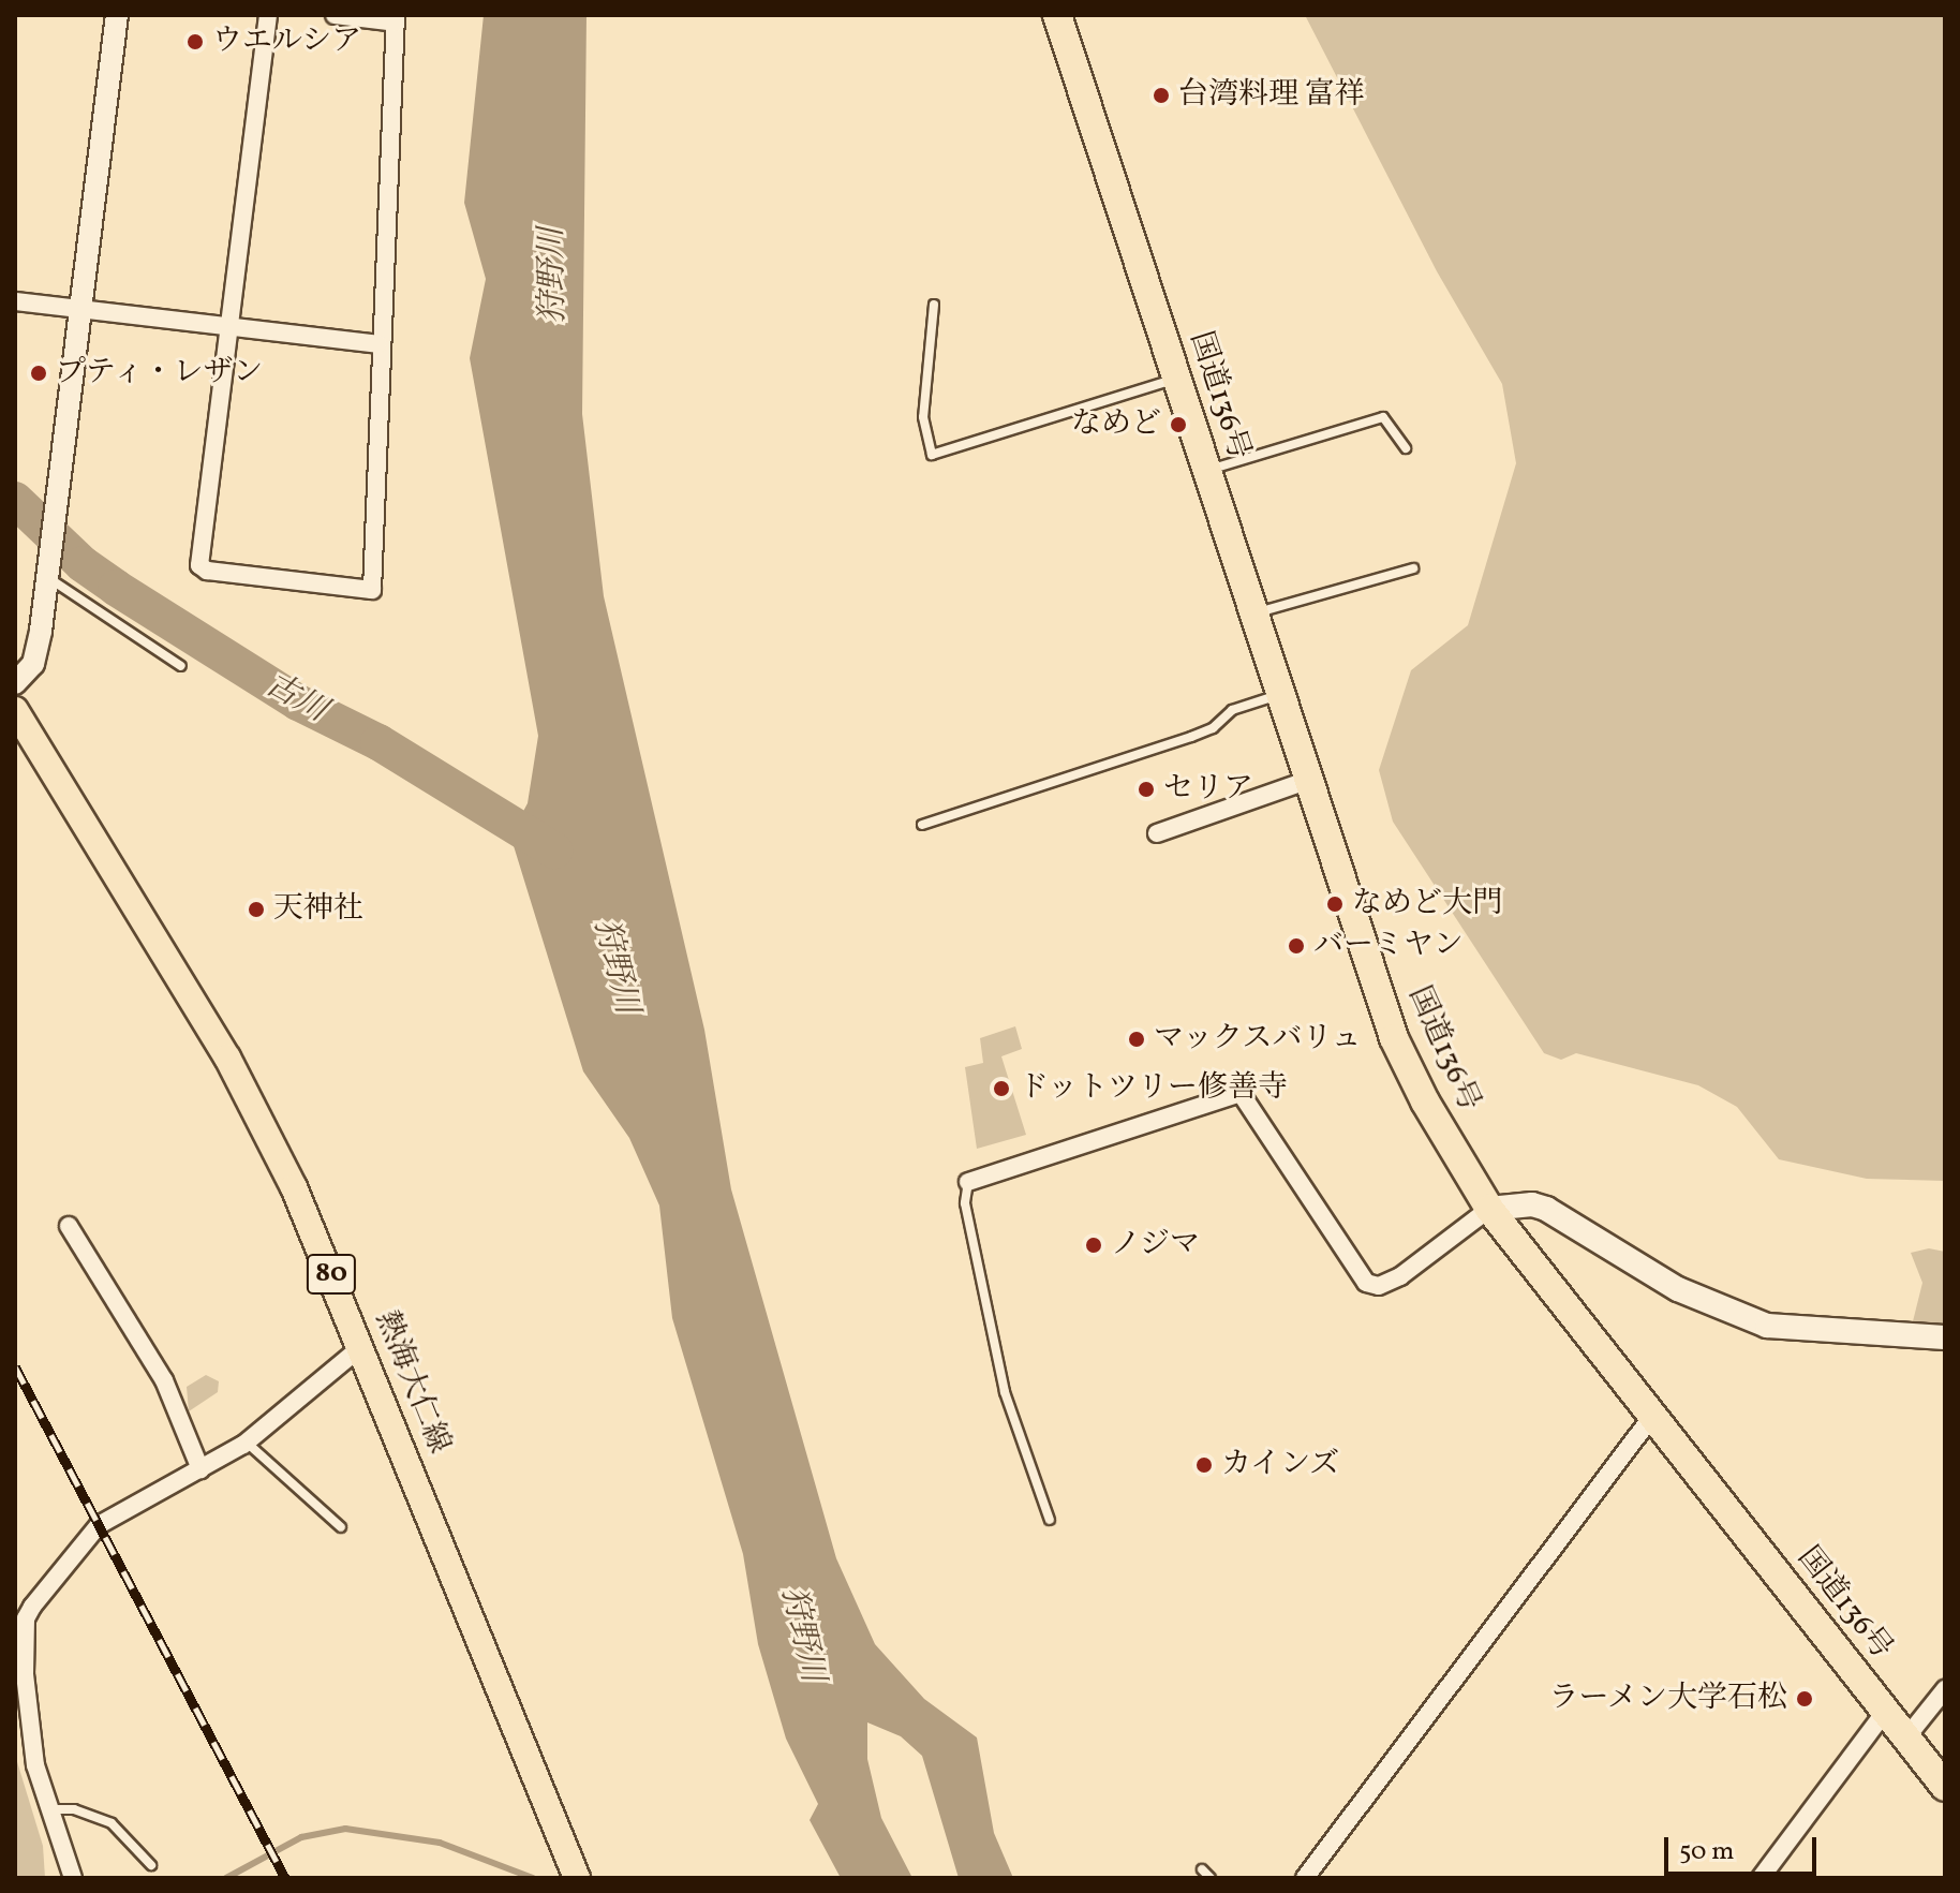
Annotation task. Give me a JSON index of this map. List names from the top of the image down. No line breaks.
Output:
{"streets":{"highway":["国道136号"],"main road":["80","熱海大仁線"]},"water":["狩野川","古川"],"places":["ウエルシア","台湾料理 富祥","プティ・レザン","なめど","セリア","なめど大門","天神社","バーミヤン","マックスバリュ","ドットツリー修善寺","ノジマ","カインズ","ラーメン大学石松"],"scale_bar":"50 m"}
